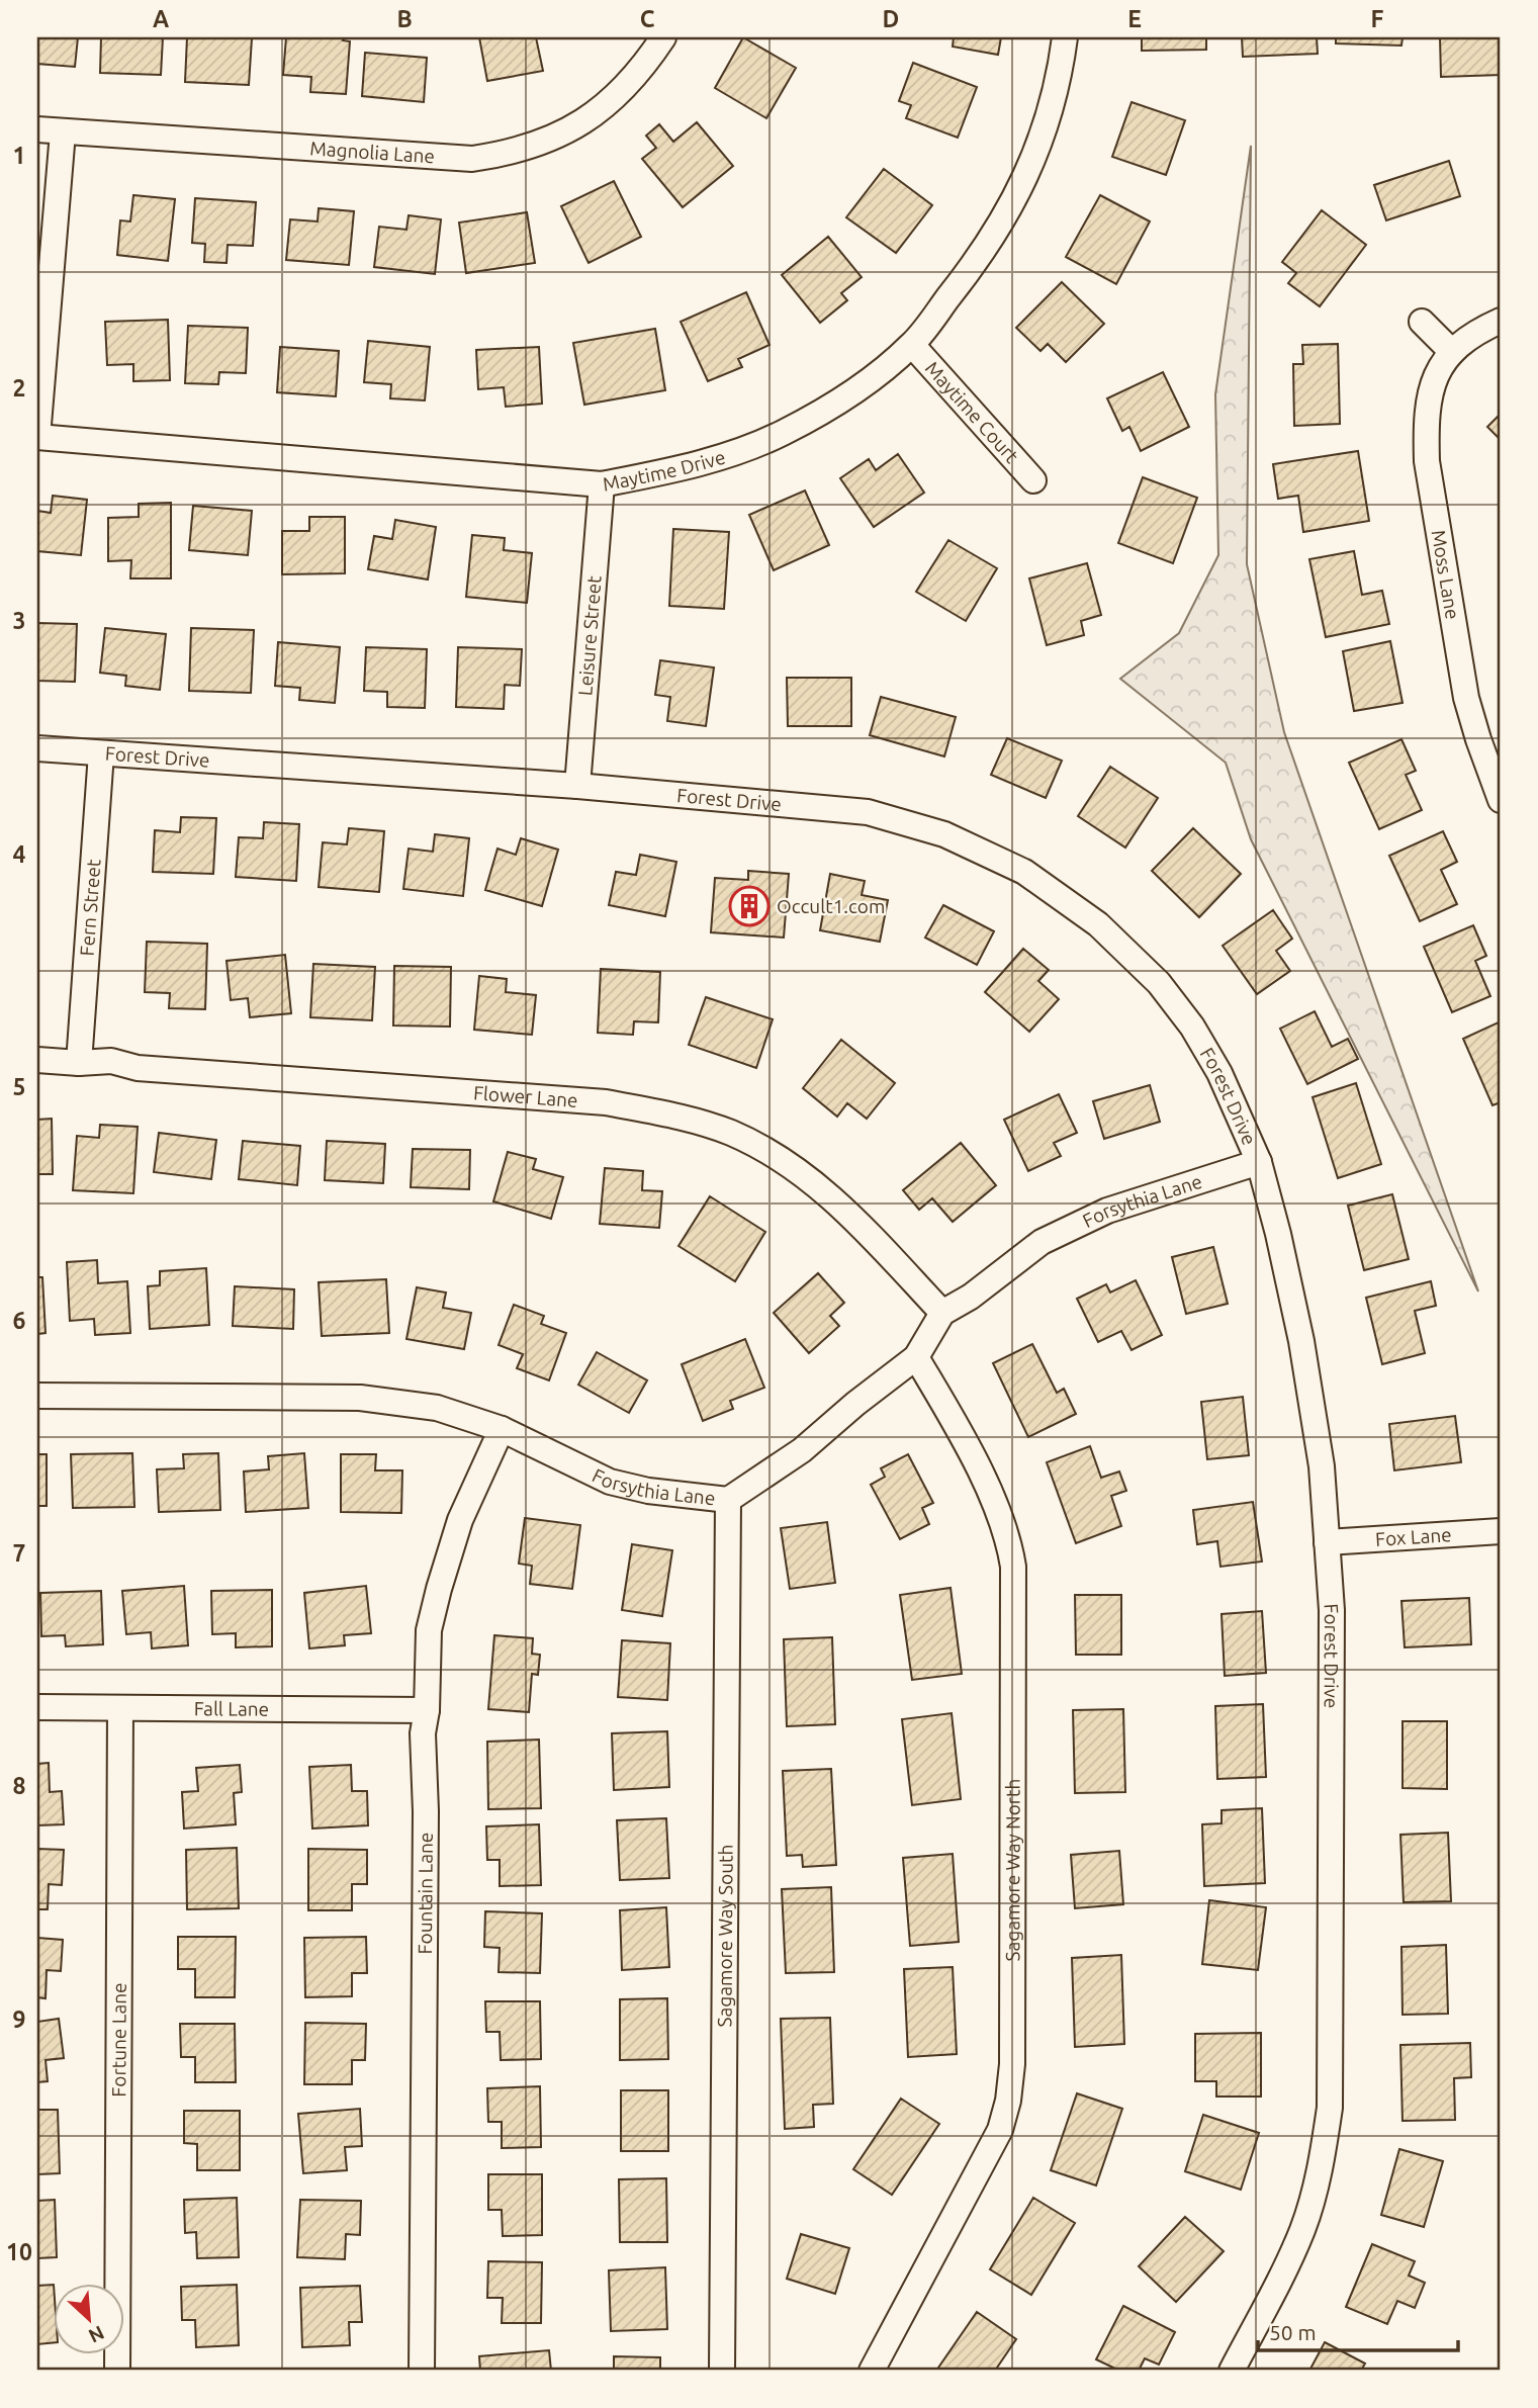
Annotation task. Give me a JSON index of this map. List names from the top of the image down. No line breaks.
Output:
{"streets":{"street":["Magnolia Lane","Maytime Court","Maytime Drive","Moss Lane","Leisure Street","Forest Drive","Fern Street","Flower Lane","Forsythia Lane","Fox Lane","Fall Lane","Sagamore Way North","Fountain Lane","Sagamore Way South","Fortune Lane"]},"crossings":[["Maytime Court","Maytime Drive"],["Maytime Drive","Leisure Street"],["Leisure Street","Forest Drive"],["Forest Drive","Fern Street"],["Forest Drive","Forsythia Lane"],["Forest Drive","Fox Lane"],["Fern Street","Flower Lane"],["Flower Lane","Forsythia Lane"],["Forsythia Lane","Sagamore Way North"],["Forsythia Lane","Fountain Lane"],["Forsythia Lane","Sagamore Way South"],["Fall Lane","Fountain Lane"],["Fall Lane","Fortune Lane"]],"places":{"building":["Occult1.com"]},"scale_bar":"50 m","north":"bottom right","grid":{"columns":["A","B","C","D","E","F"],"rows":["1","2","3","4","5","6","7","8","9","10"]}}
